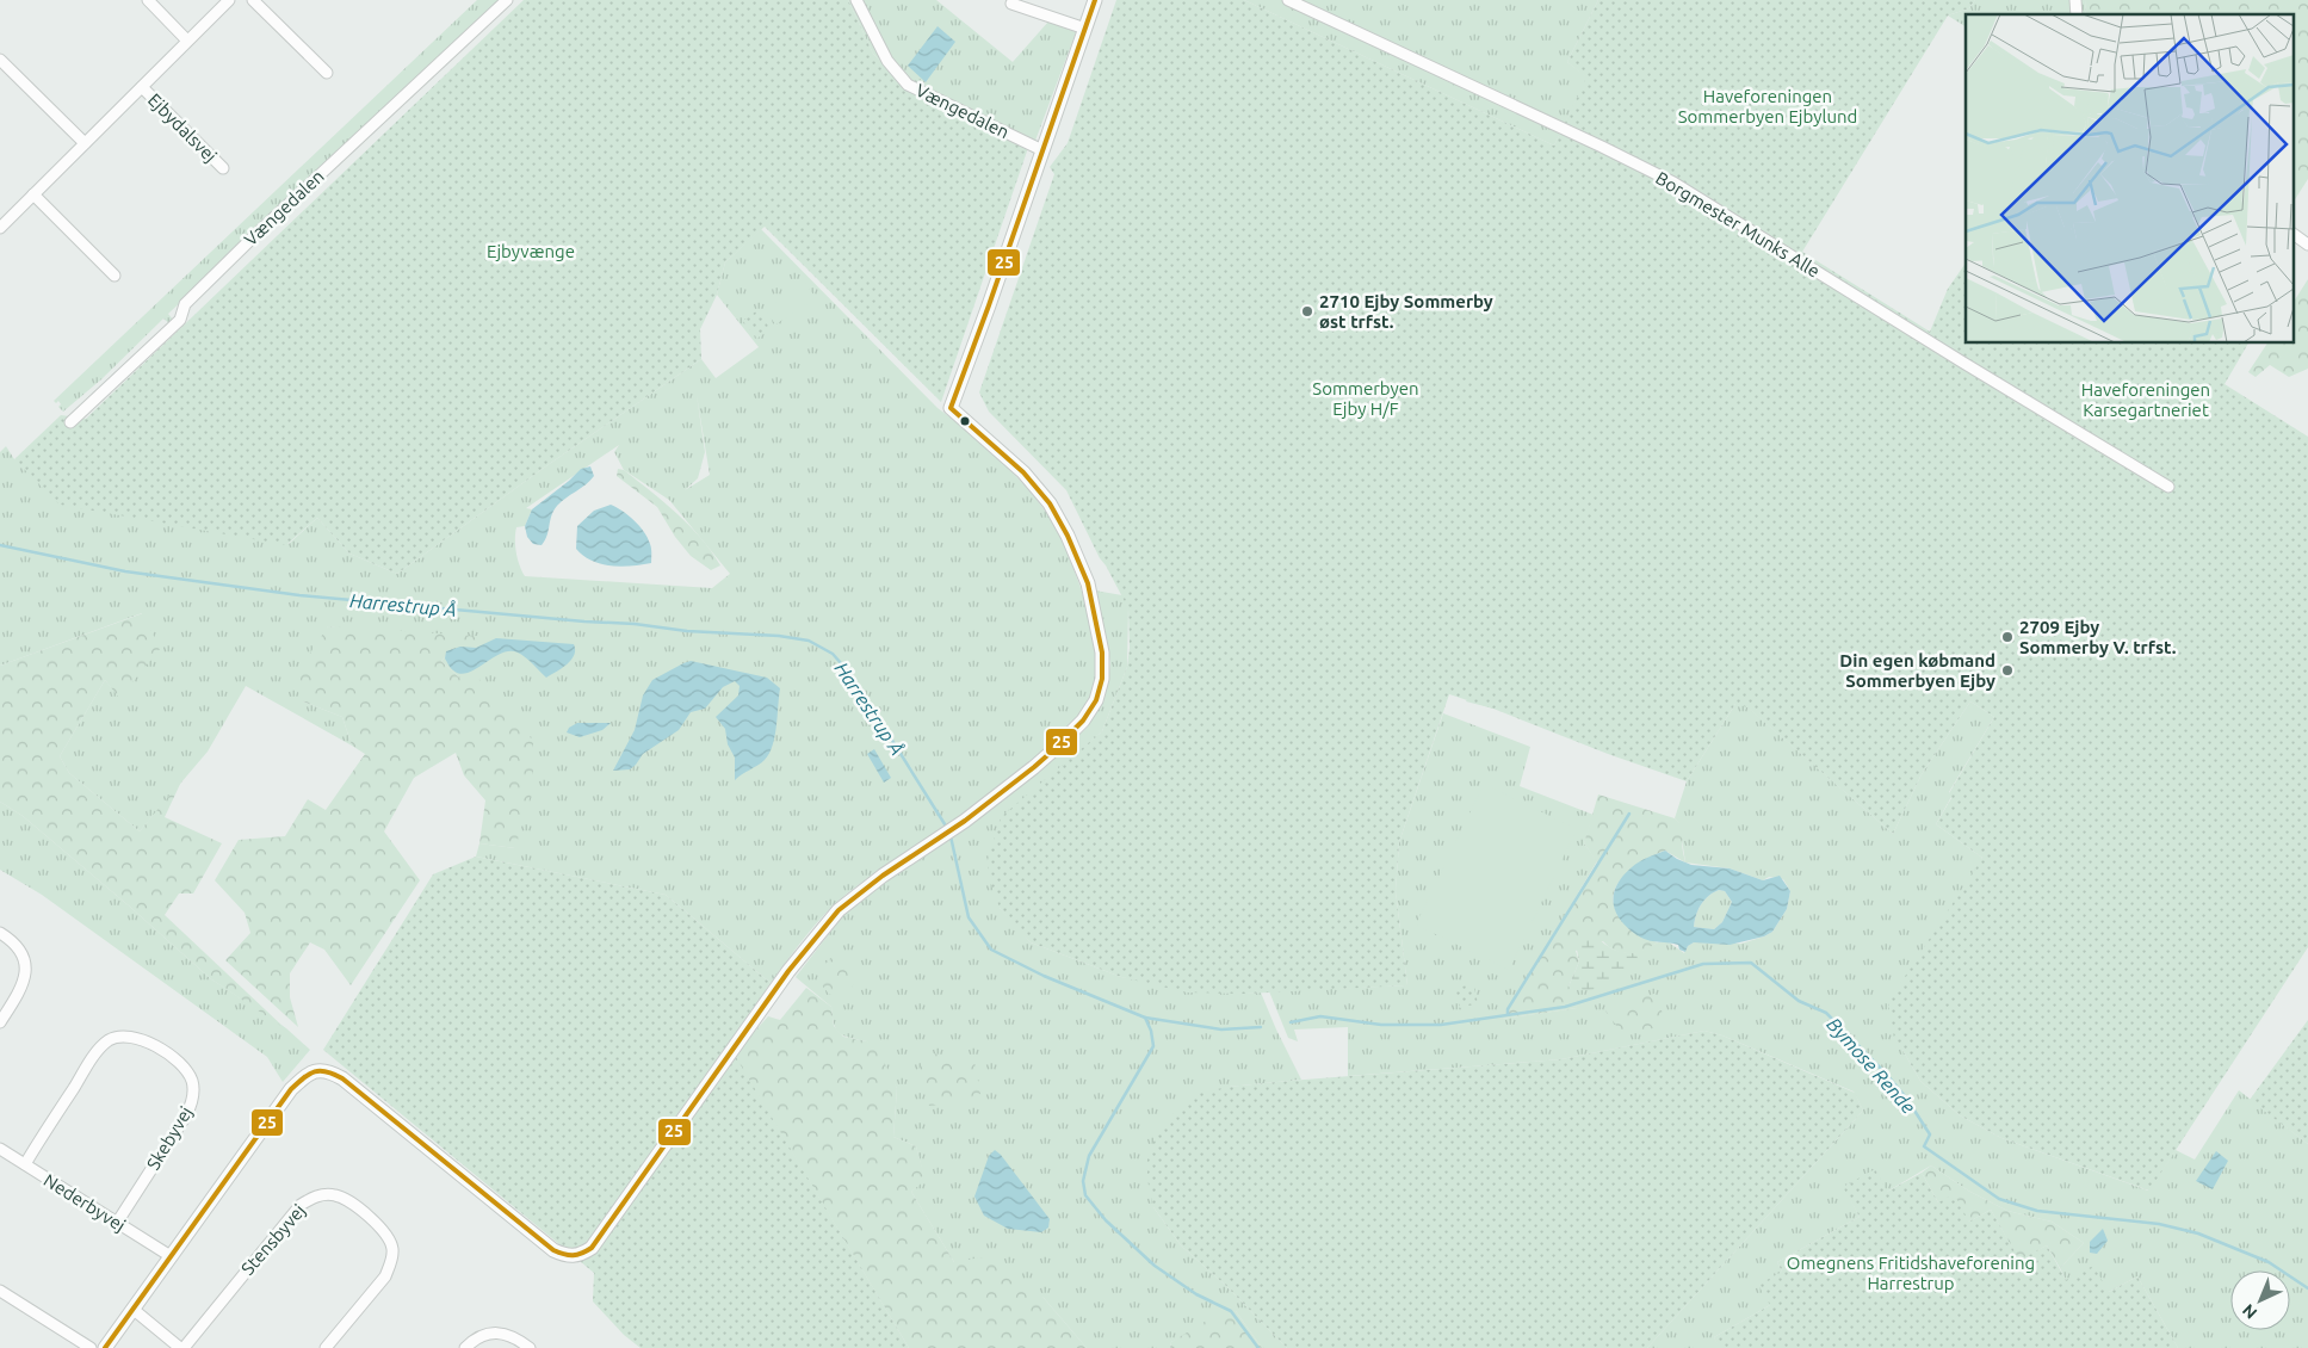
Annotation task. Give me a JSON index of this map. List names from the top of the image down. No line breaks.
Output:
{"streets":{"street":["Vængedalen","Ejbydalsvej","Borgmester Munks Alle","Skebyvej","Nederbyvej","Stensbyvej"]},"crossings":[["Skebyvej","Nederbyvej"]],"water":["Harrestrup Å","Bymose Rende"],"parks":["Haveforeningen Sommerbyen Ejbylund","Ejbyvænge","Sommerbyen Ejby H/F","Haveforeningen Karsegartneriet","Omegnens Fritidshaveforening Harrestrup"],"places":["2710 Ejby Sommerby øst trfst.","2709 Ejby Sommerby V. trfst.","Din egen købmand Sommerbyen Ejby"],"lines":["transit line 25"],"north":"bottom left"}
